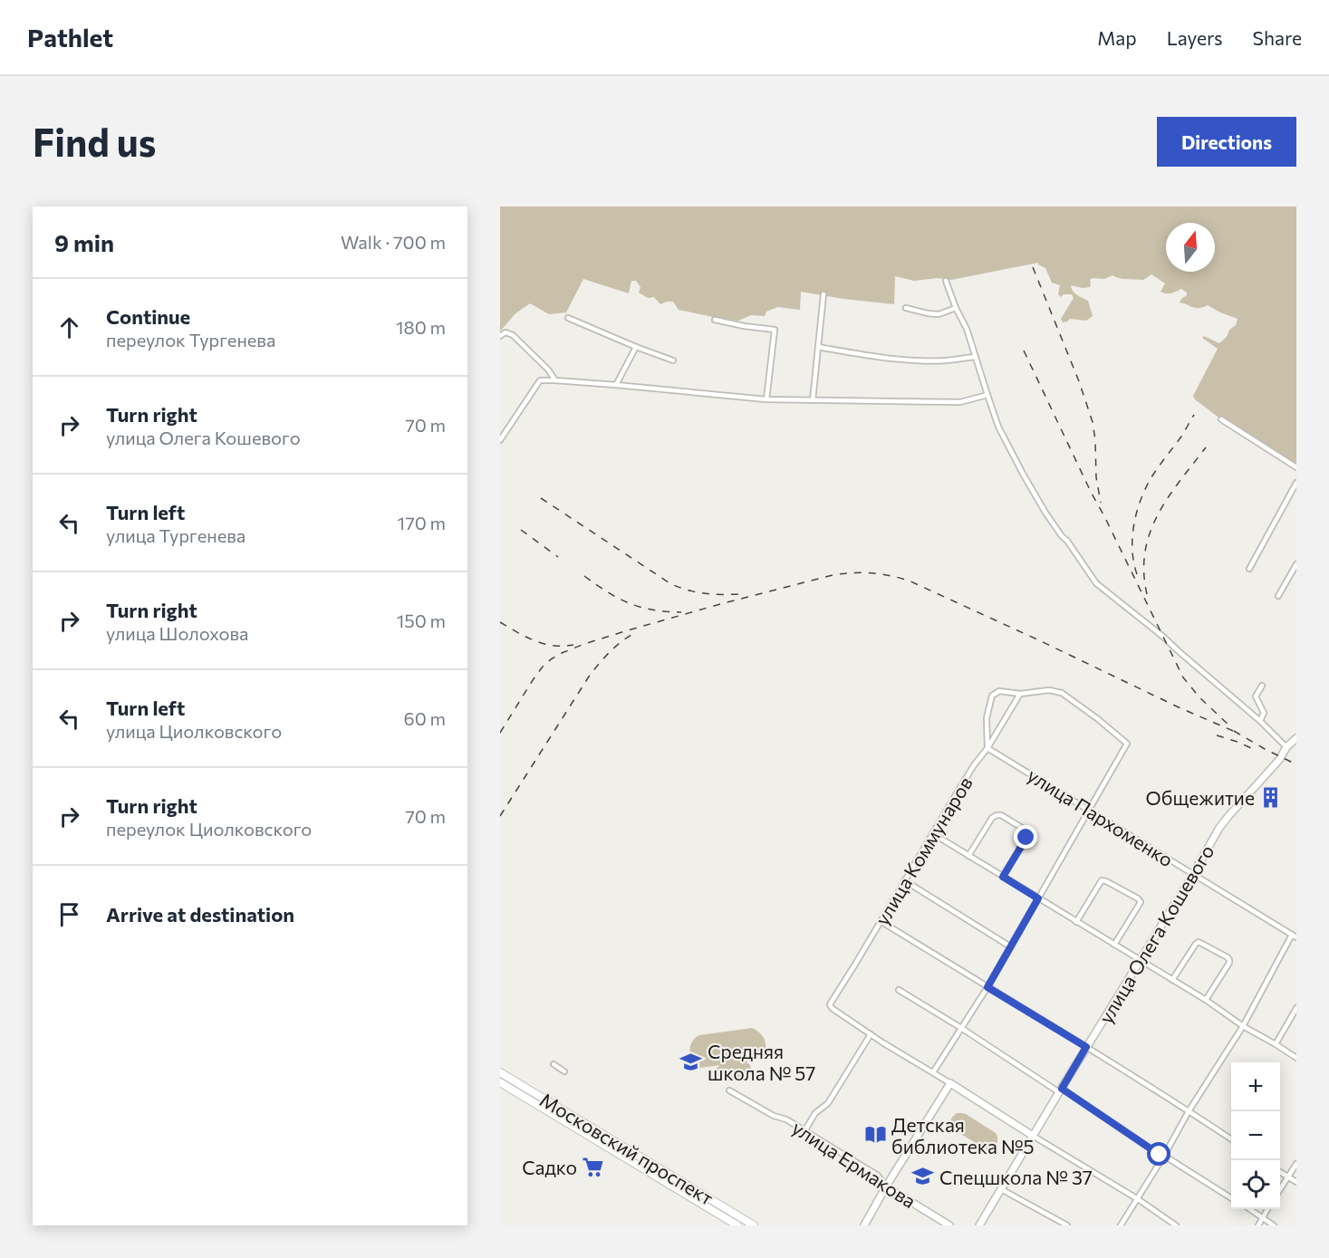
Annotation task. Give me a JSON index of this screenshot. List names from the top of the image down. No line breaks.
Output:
{"streets":{"main road":["Московский проспект"],"street":["улица Пархоменко","улица Коммунаров","улица Олега Кошевого","улица Ермакова"]},"crossings":[["улица Пархоменко","улица Коммунаров"],["улица Пархоменко","улица Олега Кошевого"]],"places":{"building":["Общежитие"],"school or university":["Средняя школа № 57","Спецшкола № 37"],"library":["Детская библиотека №5"],"supermarket":["Садко"]},"north":"top","page":{"header":"Pathlet","nav":["Map","Layers","Share"],"buttons":"Directions","title":"Find us","heading":["9 min","Walk · 700 m"],"list":[["Continue","переулок Тургенева","180 m"],["Turn right","улица Олега Кошевого","70 m"],["Turn left","улица Тургенева","170 m"],["Turn right","улица Шолохова","150 m"],["Turn left","улица Циолковского","60 m"],["Turn right","переулок Циолковского","70 m"],"Arrive at destination"],"map_buttons":["+","−"]}}
